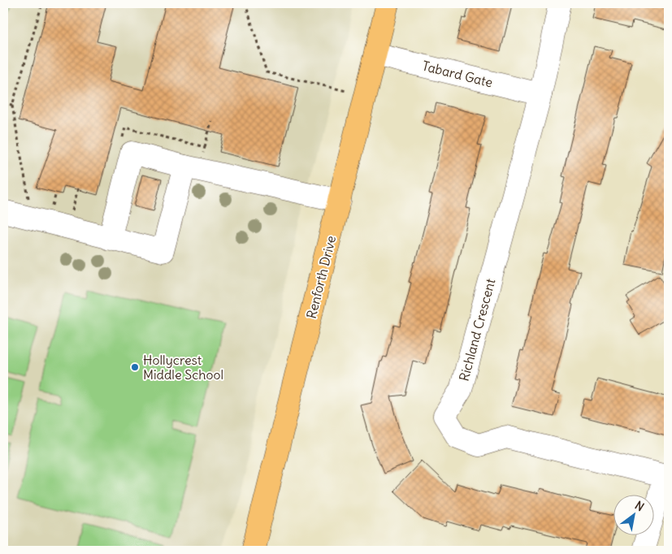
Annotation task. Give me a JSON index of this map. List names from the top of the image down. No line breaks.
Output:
{"streets":{"main road":["Renforth Drive"],"street":["Tabard Gate","Richland Crescent"]},"crossings":[["Tabard Gate","Renforth Drive"],["Tabard Gate","Richland Crescent"]],"places":["Hollycrest Middle School"],"north":"top right"}
